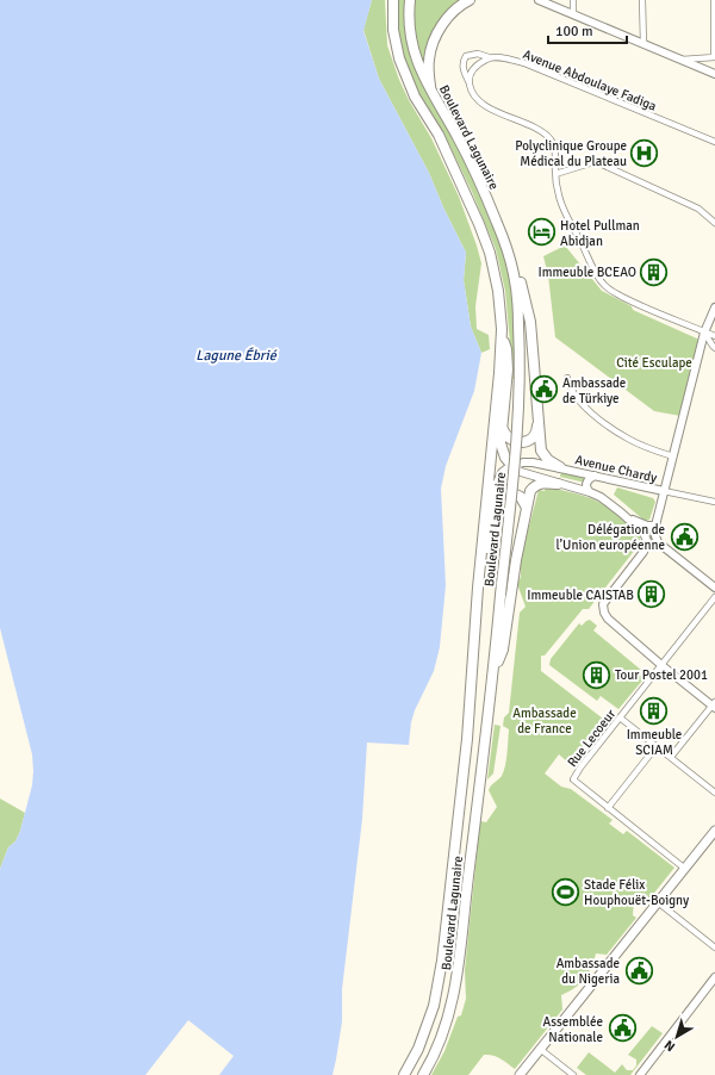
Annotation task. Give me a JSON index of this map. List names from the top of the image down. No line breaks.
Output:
{"streets":{"highway":["Boulevard Lagunaire"],"street":["Avenue Abdoulaye Fadiga","Avenue Chardy","Rue Lecoeur"]},"water":["Lagune Ébrié"],"parks":["Cité Esculape","Ambassade de France"],"places":{"hospital":["Polyclinique Groupe Médical du Plateau"],"hotel":["Hotel Pullman Abidjan"],"building":["Immeuble BCEAO","Immeuble CAISTAB","Tour Postel 2001","Immeuble SCIAM"],"public building":["Ambassade de Türkiye","Délégation de l’Union européenne","Ambassade du Nigeria","Assemblée Nationale"],"sports":["Stade Félix Houphouët-Boigny"]},"scale_bar":"100 m","north":"bottom left"}
